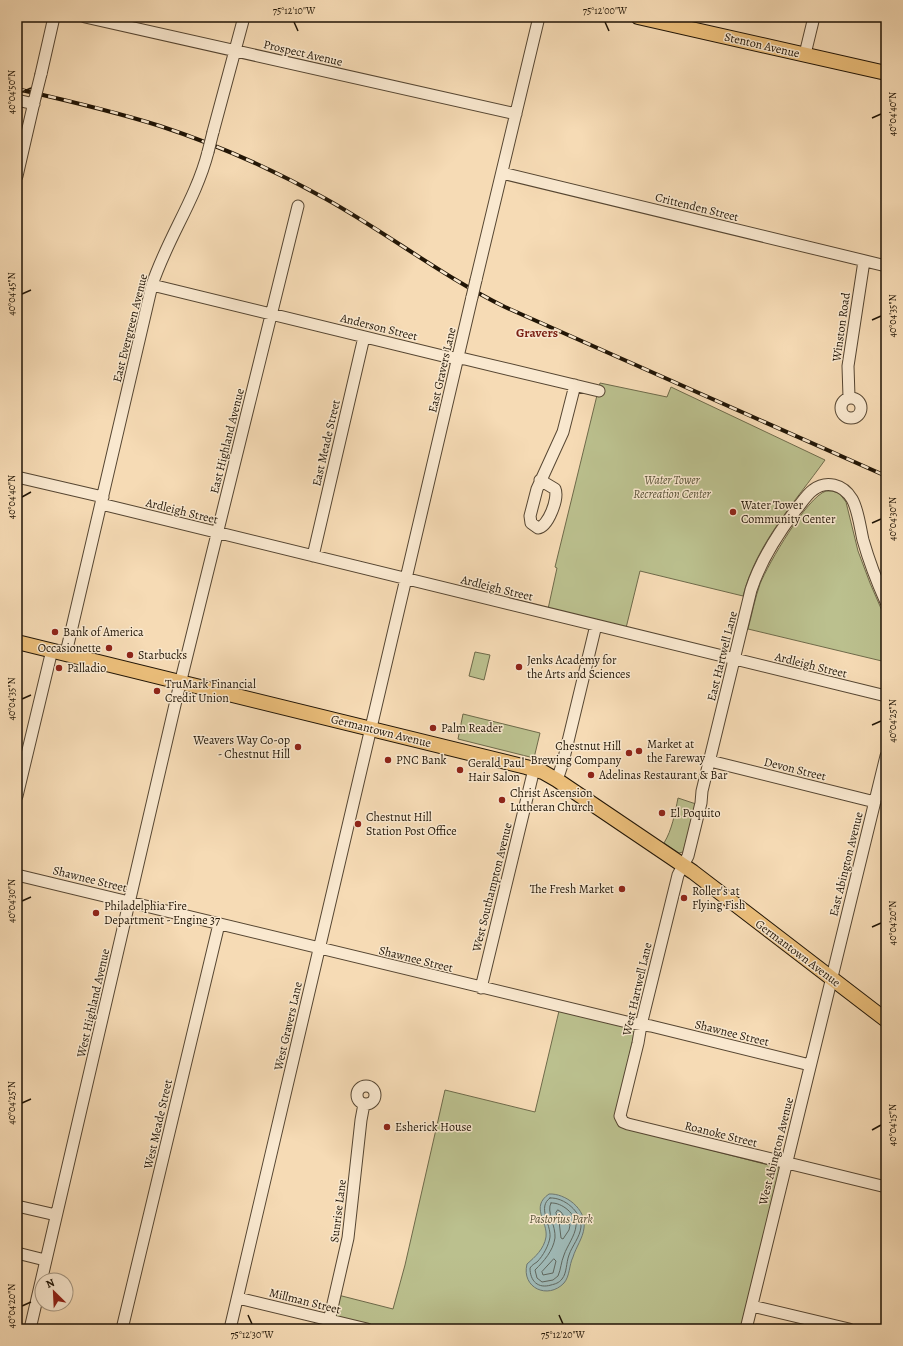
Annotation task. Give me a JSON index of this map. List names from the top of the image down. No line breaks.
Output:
{"streets":{"main road":["Stenton Avenue","Germantown Avenue"],"street":["Prospect Avenue","Crittenden Street","Anderson Street","Winston Road","East Evergreen Avenue","East Gravers Lane","East Highland Avenue","East Meade Street","Ardleigh Street","East Hartwell Lane","Devon Street","East Abington Avenue","Shawnee Street","West Southampton Avenue","West Hartwell Lane","West Highland Avenue","West Gravers Lane","West Meade Street","Roanoke Street","West Abington Avenue","Sunrise Lane","Millman Street"]},"crossings":[["Prospect Avenue","East Evergreen Avenue"],["Prospect Avenue","East Gravers Lane"],["Crittenden Street","Winston Road"],["Crittenden Street","East Gravers Lane"],["Anderson Street","East Evergreen Avenue"],["Anderson Street","East Gravers Lane"],["Anderson Street","East Highland Avenue"],["Anderson Street","East Meade Street"],["East Evergreen Avenue","Ardleigh Street"],["East Evergreen Avenue","Germantown Avenue"],["East Gravers Lane","Ardleigh Street"],["East Gravers Lane","Germantown Avenue"],["East Gravers Lane","West Gravers Lane"],["East Highland Avenue","Ardleigh Street"],["East Highland Avenue","Germantown Avenue"],["East Highland Avenue","West Highland Avenue"],["East Meade Street","Ardleigh Street"],["Ardleigh Street","East Hartwell Lane"],["East Hartwell Lane","Germantown Avenue"],["East Hartwell Lane","Devon Street"],["East Hartwell Lane","West Hartwell Lane"],["Germantown Avenue","East Abington Avenue"],["Germantown Avenue","West Southampton Avenue"],["Germantown Avenue","West Hartwell Lane"],["Germantown Avenue","West Highland Avenue"],["Germantown Avenue","West Gravers Lane"],["Germantown Avenue","West Abington Avenue"],["Devon Street","East Abington Avenue"],["East Abington Avenue","West Abington Avenue"],["Shawnee Street","West Southampton Avenue"],["Shawnee Street","West Hartwell Lane"],["Shawnee Street","West Highland Avenue"],["Shawnee Street","West Gravers Lane"],["Shawnee Street","West Meade Street"],["Shawnee Street","West Abington Avenue"],["West Hartwell Lane","Roanoke Street"],["West Gravers Lane","Millman Street"],["Roanoke Street","West Abington Avenue"],["Sunrise Lane","Millman Street"]],"districts":["Gravers"],"parks":["Water Tower Recreation Center","Pastorius Park"],"places":["Water Tower Community Center","Bank of America","Occasionette","Starbucks","Jenks Academy for the Arts and Sciences","Palladio","TruMark Financial Credit Union","Palm Reader","Weavers Way Co‑op - Chestnut Hill","Market at the Fareway","Chestnut Hill Brewing Company","PNC Bank","Gerald Paul Hair Salon","Adelinas Restaurant & Bar","Christ Ascension Lutheran Church","El Poquito","Chestnut Hill Station Post Office","The Fresh Market","Roller's at Flying Fish","Philadelphia Fire Department - Engine 37","Esherick House"],"north":"top left","coordinates":["75°12'10\"W","75°12'00\"W","40°04'50\"N","40°04'40\"N","40°04'45\"N","40°04'35\"N","40°04'30\"N","40°04'25\"N","40°04'20\"N","40°04'15\"N","75°12'30\"W","75°12'20\"W"]}
